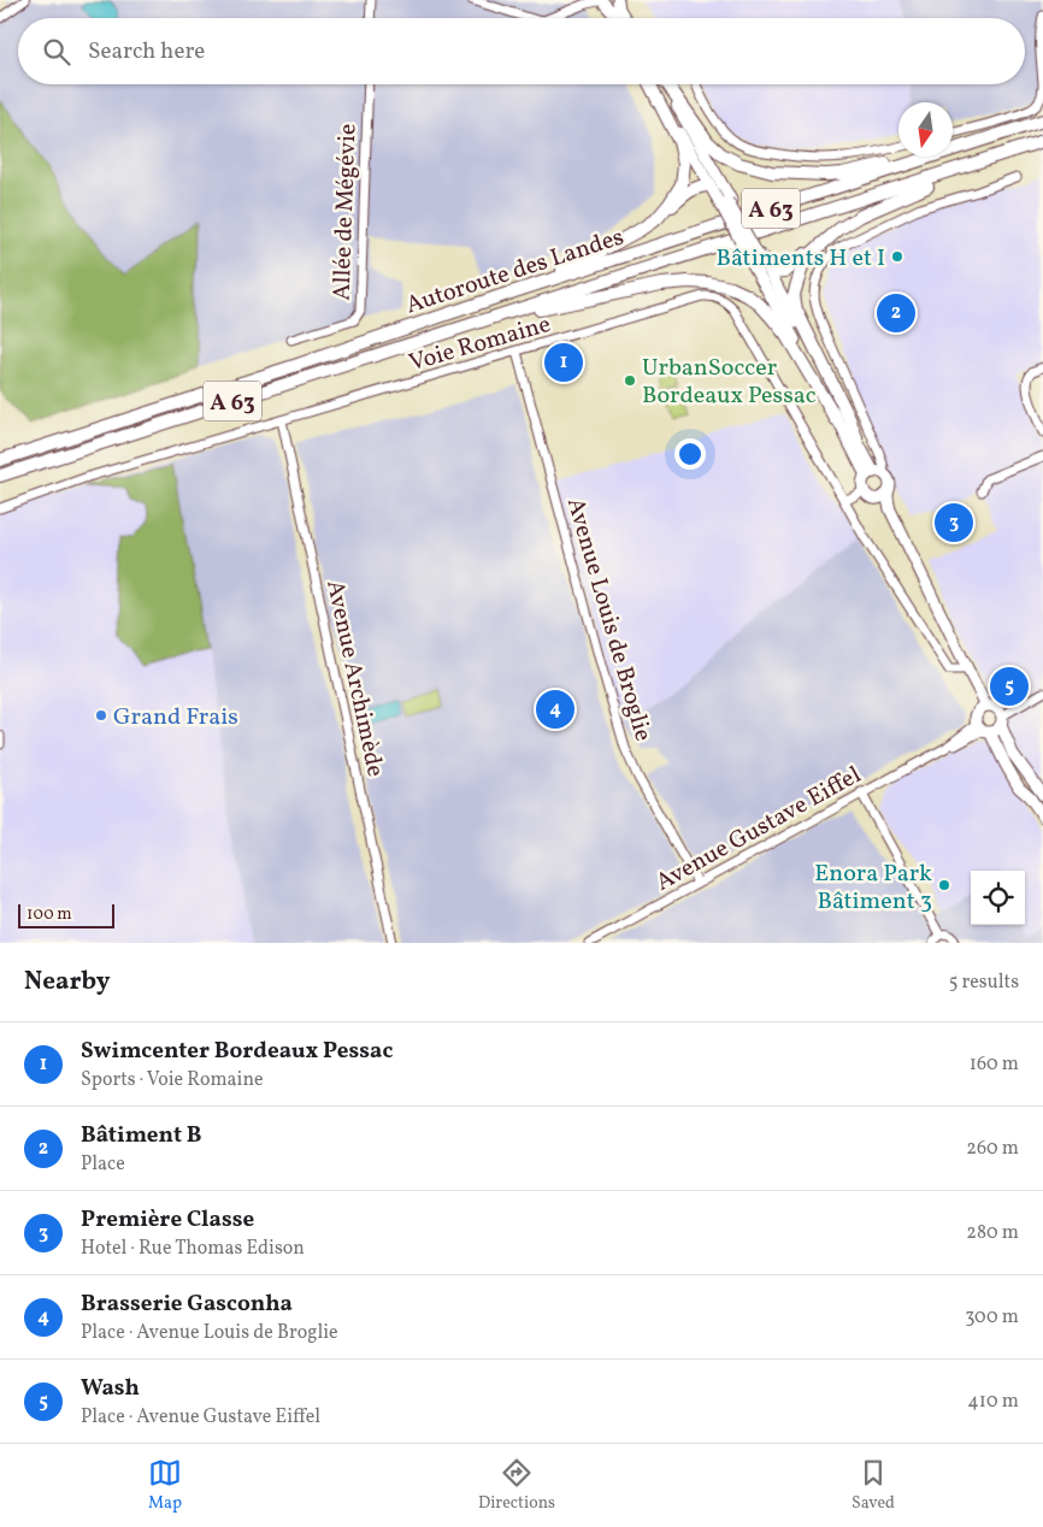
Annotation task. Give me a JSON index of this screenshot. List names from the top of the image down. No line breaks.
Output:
{"streets":{"highway":["A 63","Autoroute des Landes"],"street":["Allée de Mégévie","Voie Romaine","Avenue Louis de Broglie","Avenue Archimède","Avenue Gustave Eiffel"]},"crossings":[["Voie Romaine","Avenue Louis de Broglie"],["Voie Romaine","Avenue Archimède"],["Avenue Louis de Broglie","Avenue Gustave Eiffel"]],"places":["Bâtiments H et I","UrbanSoccer Bordeaux Pessac","Grand Frais","Enora Park Bâtiment 3"],"scale_bar":"100 m","north":"bottom","page":{"search":"Search here","pins":["2","1","3","5","4"],"scale":"100 m","heading":["Nearby","5 results"],"list":[{"mark":"1","name":"Swimcenter Bordeaux Pessac","note":"Sports · Voie Romaine","value":"160 m"},{"mark":"2","name":"Bâtiment B","note":"Place","value":"260 m"},{"mark":"3","name":"Première Classe","note":"Hotel · Rue Thomas Edison","value":"280 m"},{"mark":"4","name":"Brasserie Gasconha","note":"Place · Avenue Louis de Broglie","value":"300 m"},{"mark":"5","name":"Wash","note":"Place · Avenue Gustave Eiffel","value":"410 m"}],"nav":["Map","Directions","Saved"]}}
